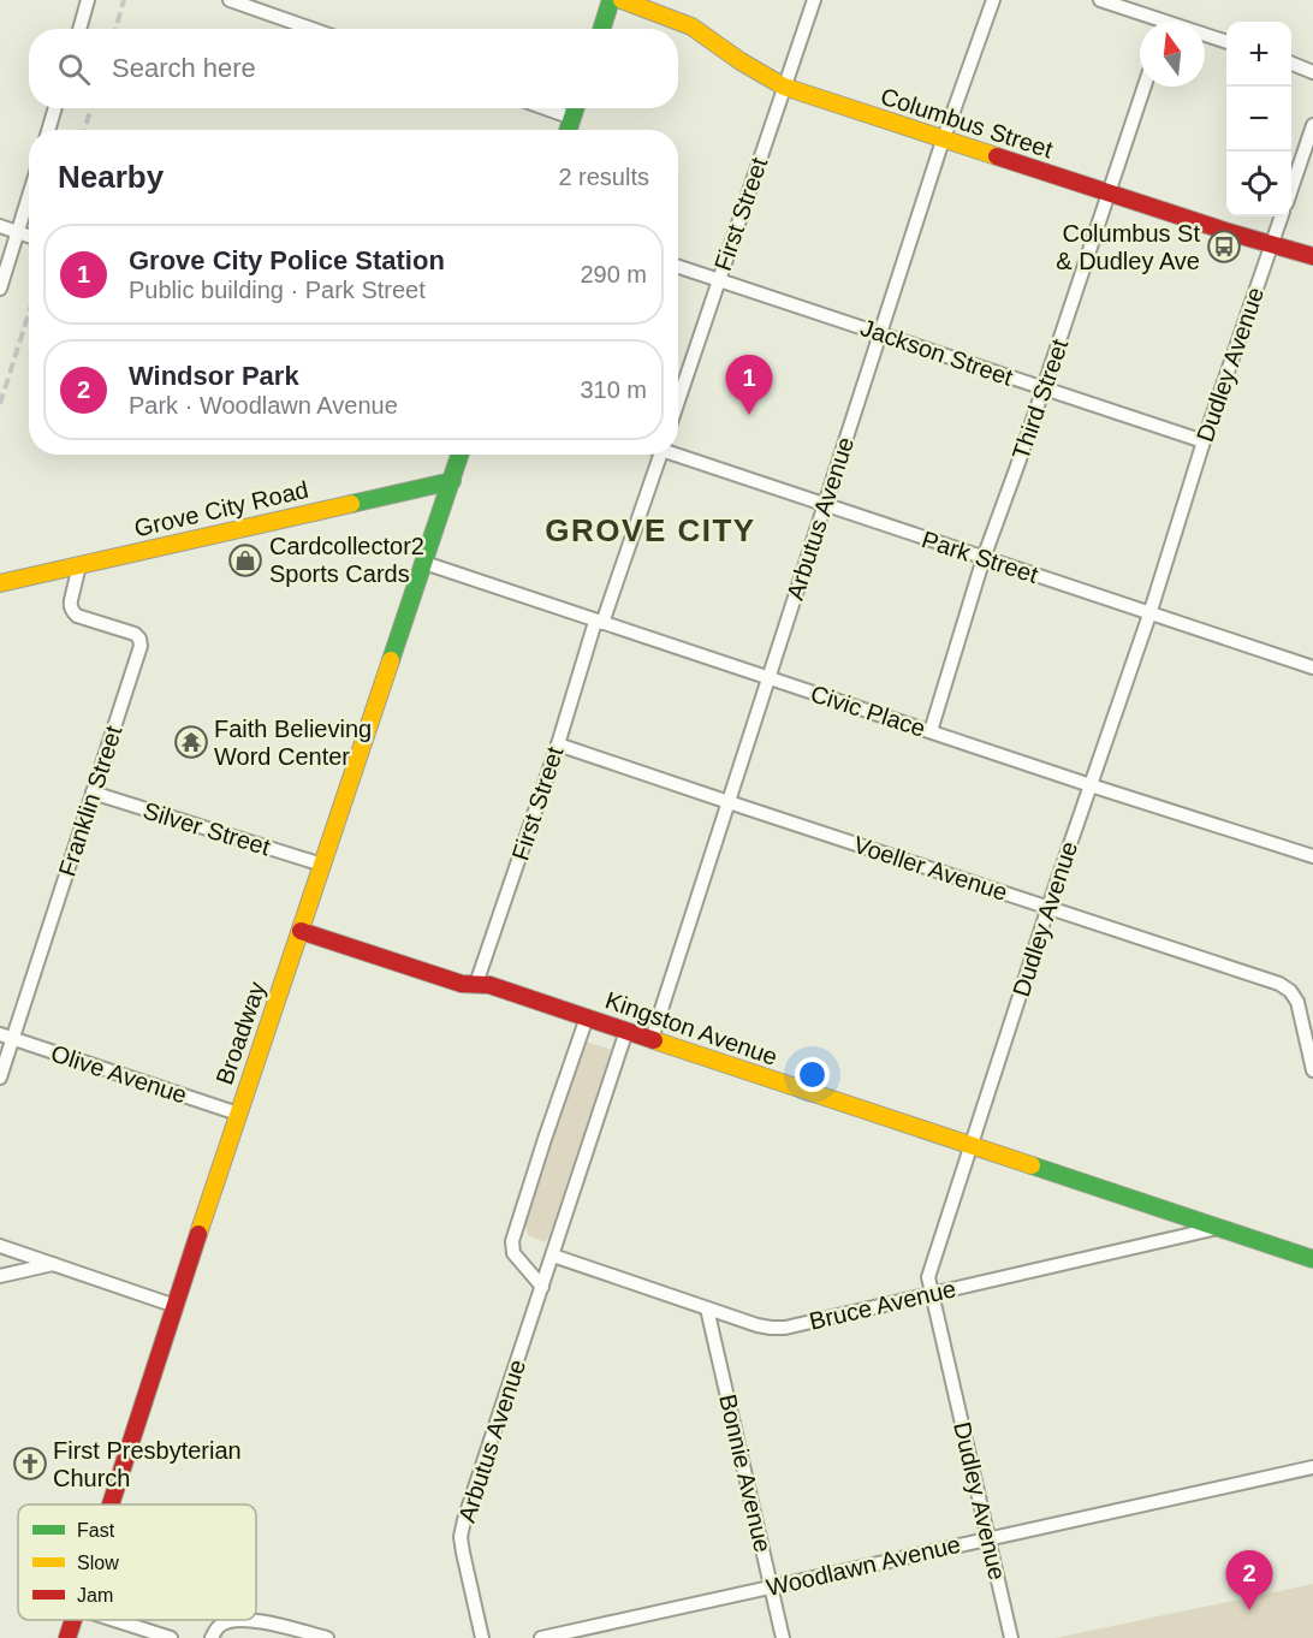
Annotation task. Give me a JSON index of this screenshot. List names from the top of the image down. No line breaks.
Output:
{"streets":{"main road":["Columbus Street","Grove City Road","Kingston Avenue","Broadway"],"street":["First Street","Jackson Street","Dudley Avenue","Third Street","Arbutus Avenue","Park Street","Civic Place","Franklin Street","Silver Street","Voeller Avenue","Olive Avenue","Bruce Avenue","Bonnie Avenue","Woodlawn Avenue"]},"crossings":[["Columbus Street","First Street"],["Columbus Street","Dudley Avenue"],["Columbus Street","Third Street"],["Columbus Street","Arbutus Avenue"],["First Street","Jackson Street"],["First Street","Civic Place"],["First Street","Voeller Avenue"],["First Street","Kingston Avenue"],["Jackson Street","Dudley Avenue"],["Jackson Street","Third Street"],["Jackson Street","Arbutus Avenue"],["Dudley Avenue","Park Street"],["Dudley Avenue","Civic Place"],["Dudley Avenue","Voeller Avenue"],["Dudley Avenue","Kingston Avenue"],["Dudley Avenue","Bruce Avenue"],["Dudley Avenue","Woodlawn Avenue"],["Third Street","Park Street"],["Third Street","Civic Place"],["Grove City Road","Franklin Street"],["Grove City Road","Broadway"],["Arbutus Avenue","Park Street"],["Arbutus Avenue","Civic Place"],["Arbutus Avenue","Voeller Avenue"],["Arbutus Avenue","Kingston Avenue"],["Arbutus Avenue","Bruce Avenue"],["Civic Place","Broadway"],["Franklin Street","Silver Street"],["Franklin Street","Olive Avenue"],["Silver Street","Broadway"],["Kingston Avenue","Broadway"],["Kingston Avenue","Bruce Avenue"],["Broadway","Olive Avenue"],["Bruce Avenue","Bonnie Avenue"],["Bonnie Avenue","Woodlawn Avenue"]],"districts":["GROVE CITY"],"places":{"bus stop":["Columbus St & Dudley Ave"],"shop":["Cardcollector2 Sports Cards"],"temple":["Faith Believing Word Center"],"church":["First Presbyterian Church"]},"legend":["Fast","Slow","Jam"],"north":"top","page":{"map_buttons":["+","−"],"search":"Search here","heading":["Nearby","2 results"],"list":[{"mark":"1","name":"Grove City Police Station","note":"Public building · Park Street","value":"290 m"},{"mark":"2","name":"Windsor Park","note":"Park · Woodlawn Avenue","value":"310 m"}],"pins":["1","2"]}}
